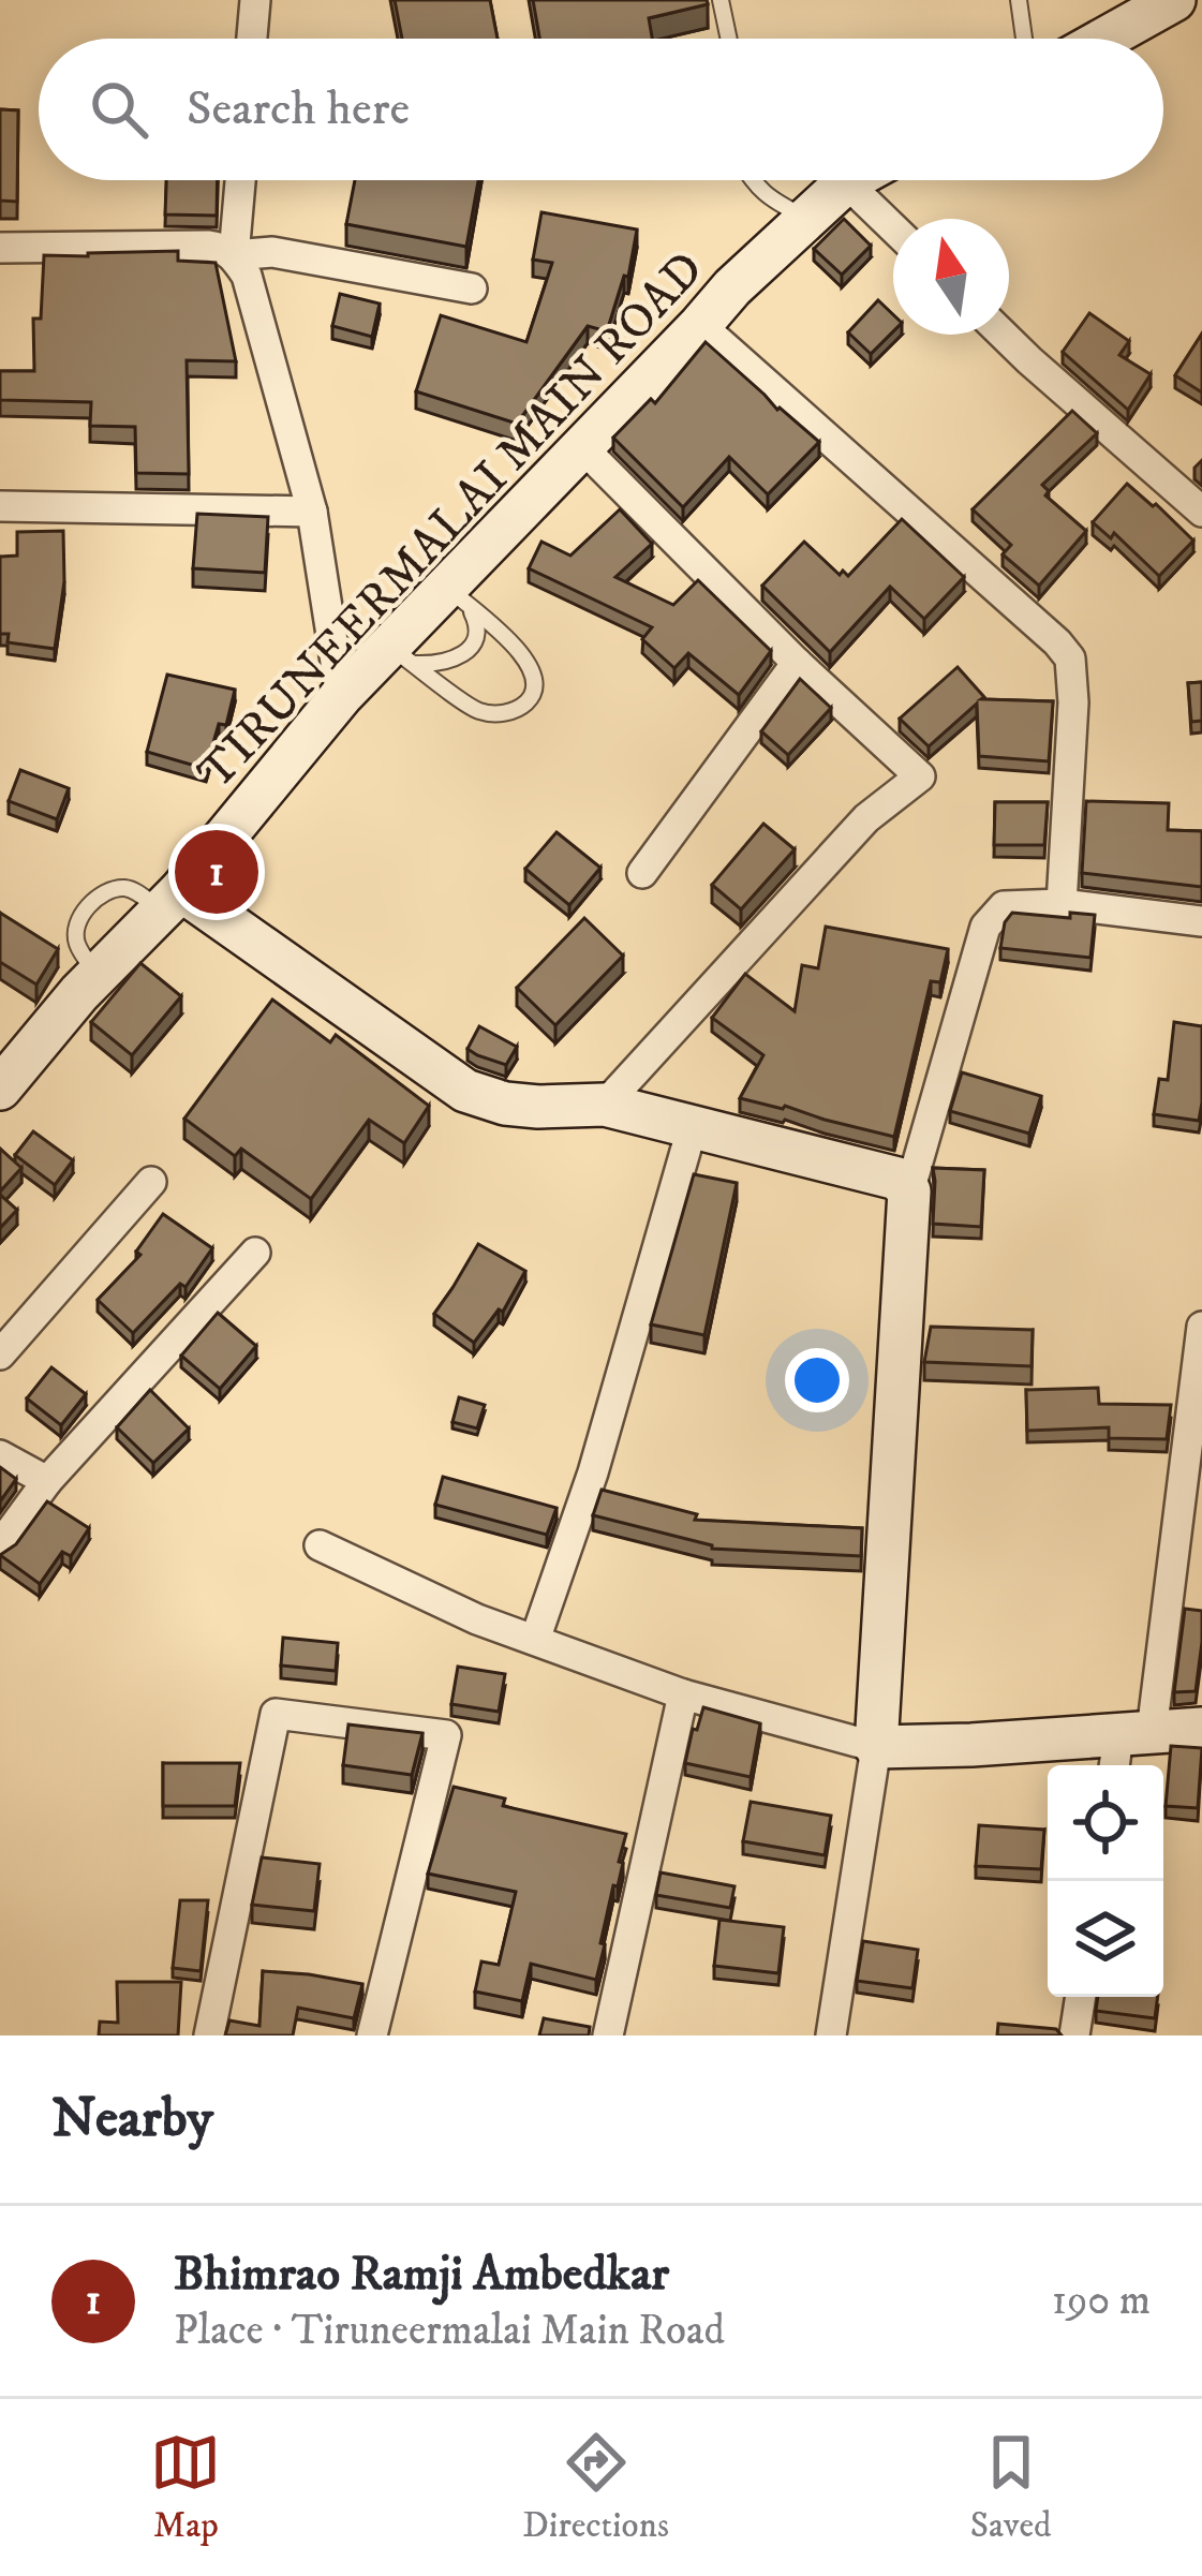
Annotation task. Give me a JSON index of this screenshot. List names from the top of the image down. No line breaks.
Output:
{"streets":{"street":["TIRUNEERMALAI MAIN ROAD"]},"north":"top","page":{"search":"Search here","pins":"1","heading":"Nearby","list":[{"mark":"1","name":"Bhimrao Ramji Ambedkar","note":"Place · Tiruneermalai Main Road","value":"190 m"}],"nav":["Map","Directions","Saved"]}}
